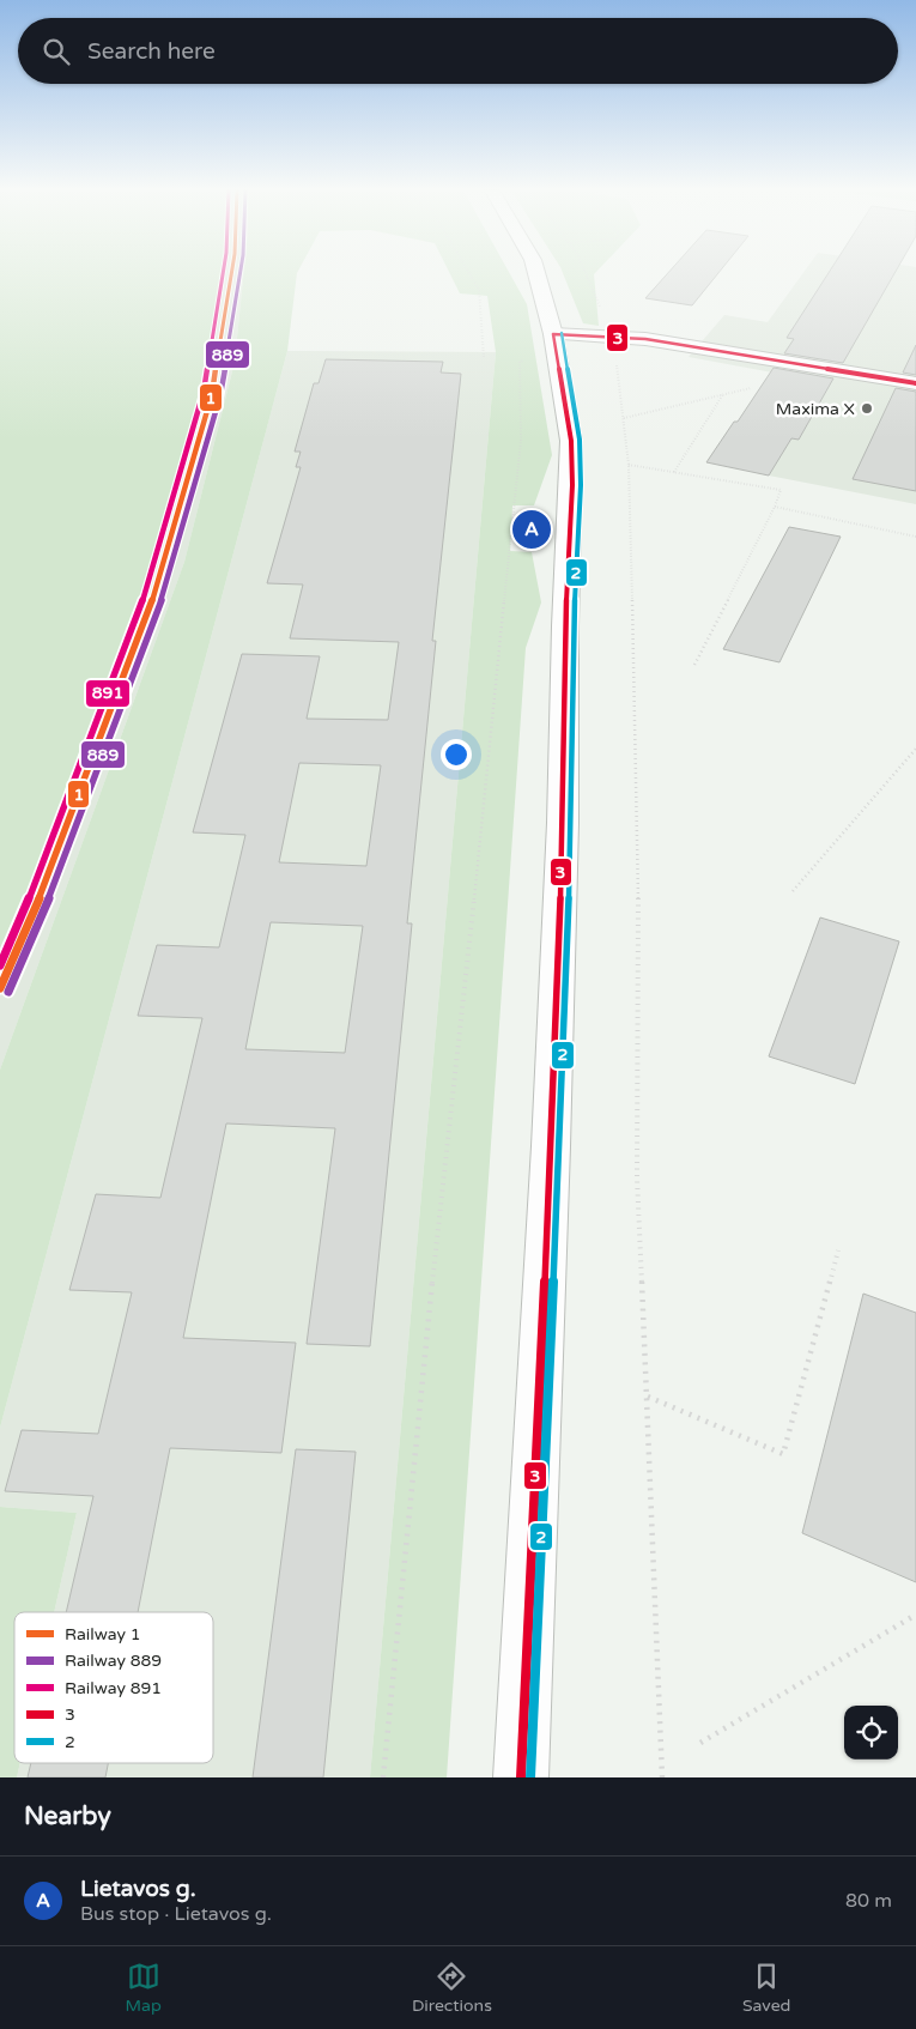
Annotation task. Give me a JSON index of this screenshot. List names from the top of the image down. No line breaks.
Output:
{"places":["Maxima X"],"lines":["rail line 1","rail line 889","rail line 891","transit line 2","transit line 3"],"legend":["Railway 1","Railway 889","Railway 891","3","2"],"page":{"search":"Search here","pins":"A","heading":"Nearby","list":[{"mark":"A","name":"Lietavos g.","note":"Bus stop · Lietavos g.","value":"80 m"}],"nav":["Map","Directions","Saved"]}}
